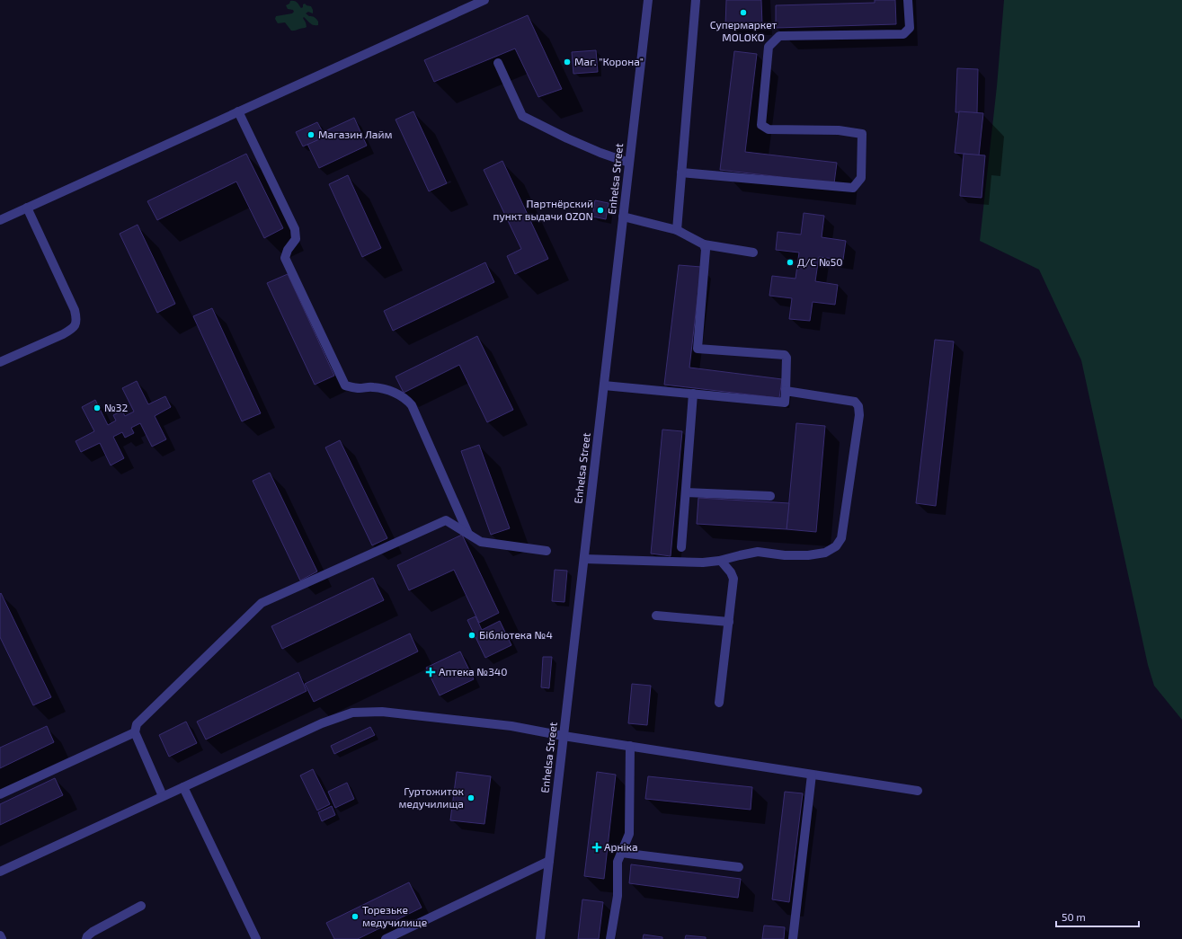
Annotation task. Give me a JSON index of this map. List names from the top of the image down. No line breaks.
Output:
{"streets":{"street":["Enhelsa Street"]},"places":{"other":["Супермаркет MOLOKO","Маг. \"Корона\"","Магазин Лайм","Партнёрский пункт выдачи OZON","Д/С №50","№32","Бібліотека №4","Гуртожиток медучилища","Торезьке медучилище"],"health":["Аптека №340","Арніка"]},"scale_bar":"50 m"}
